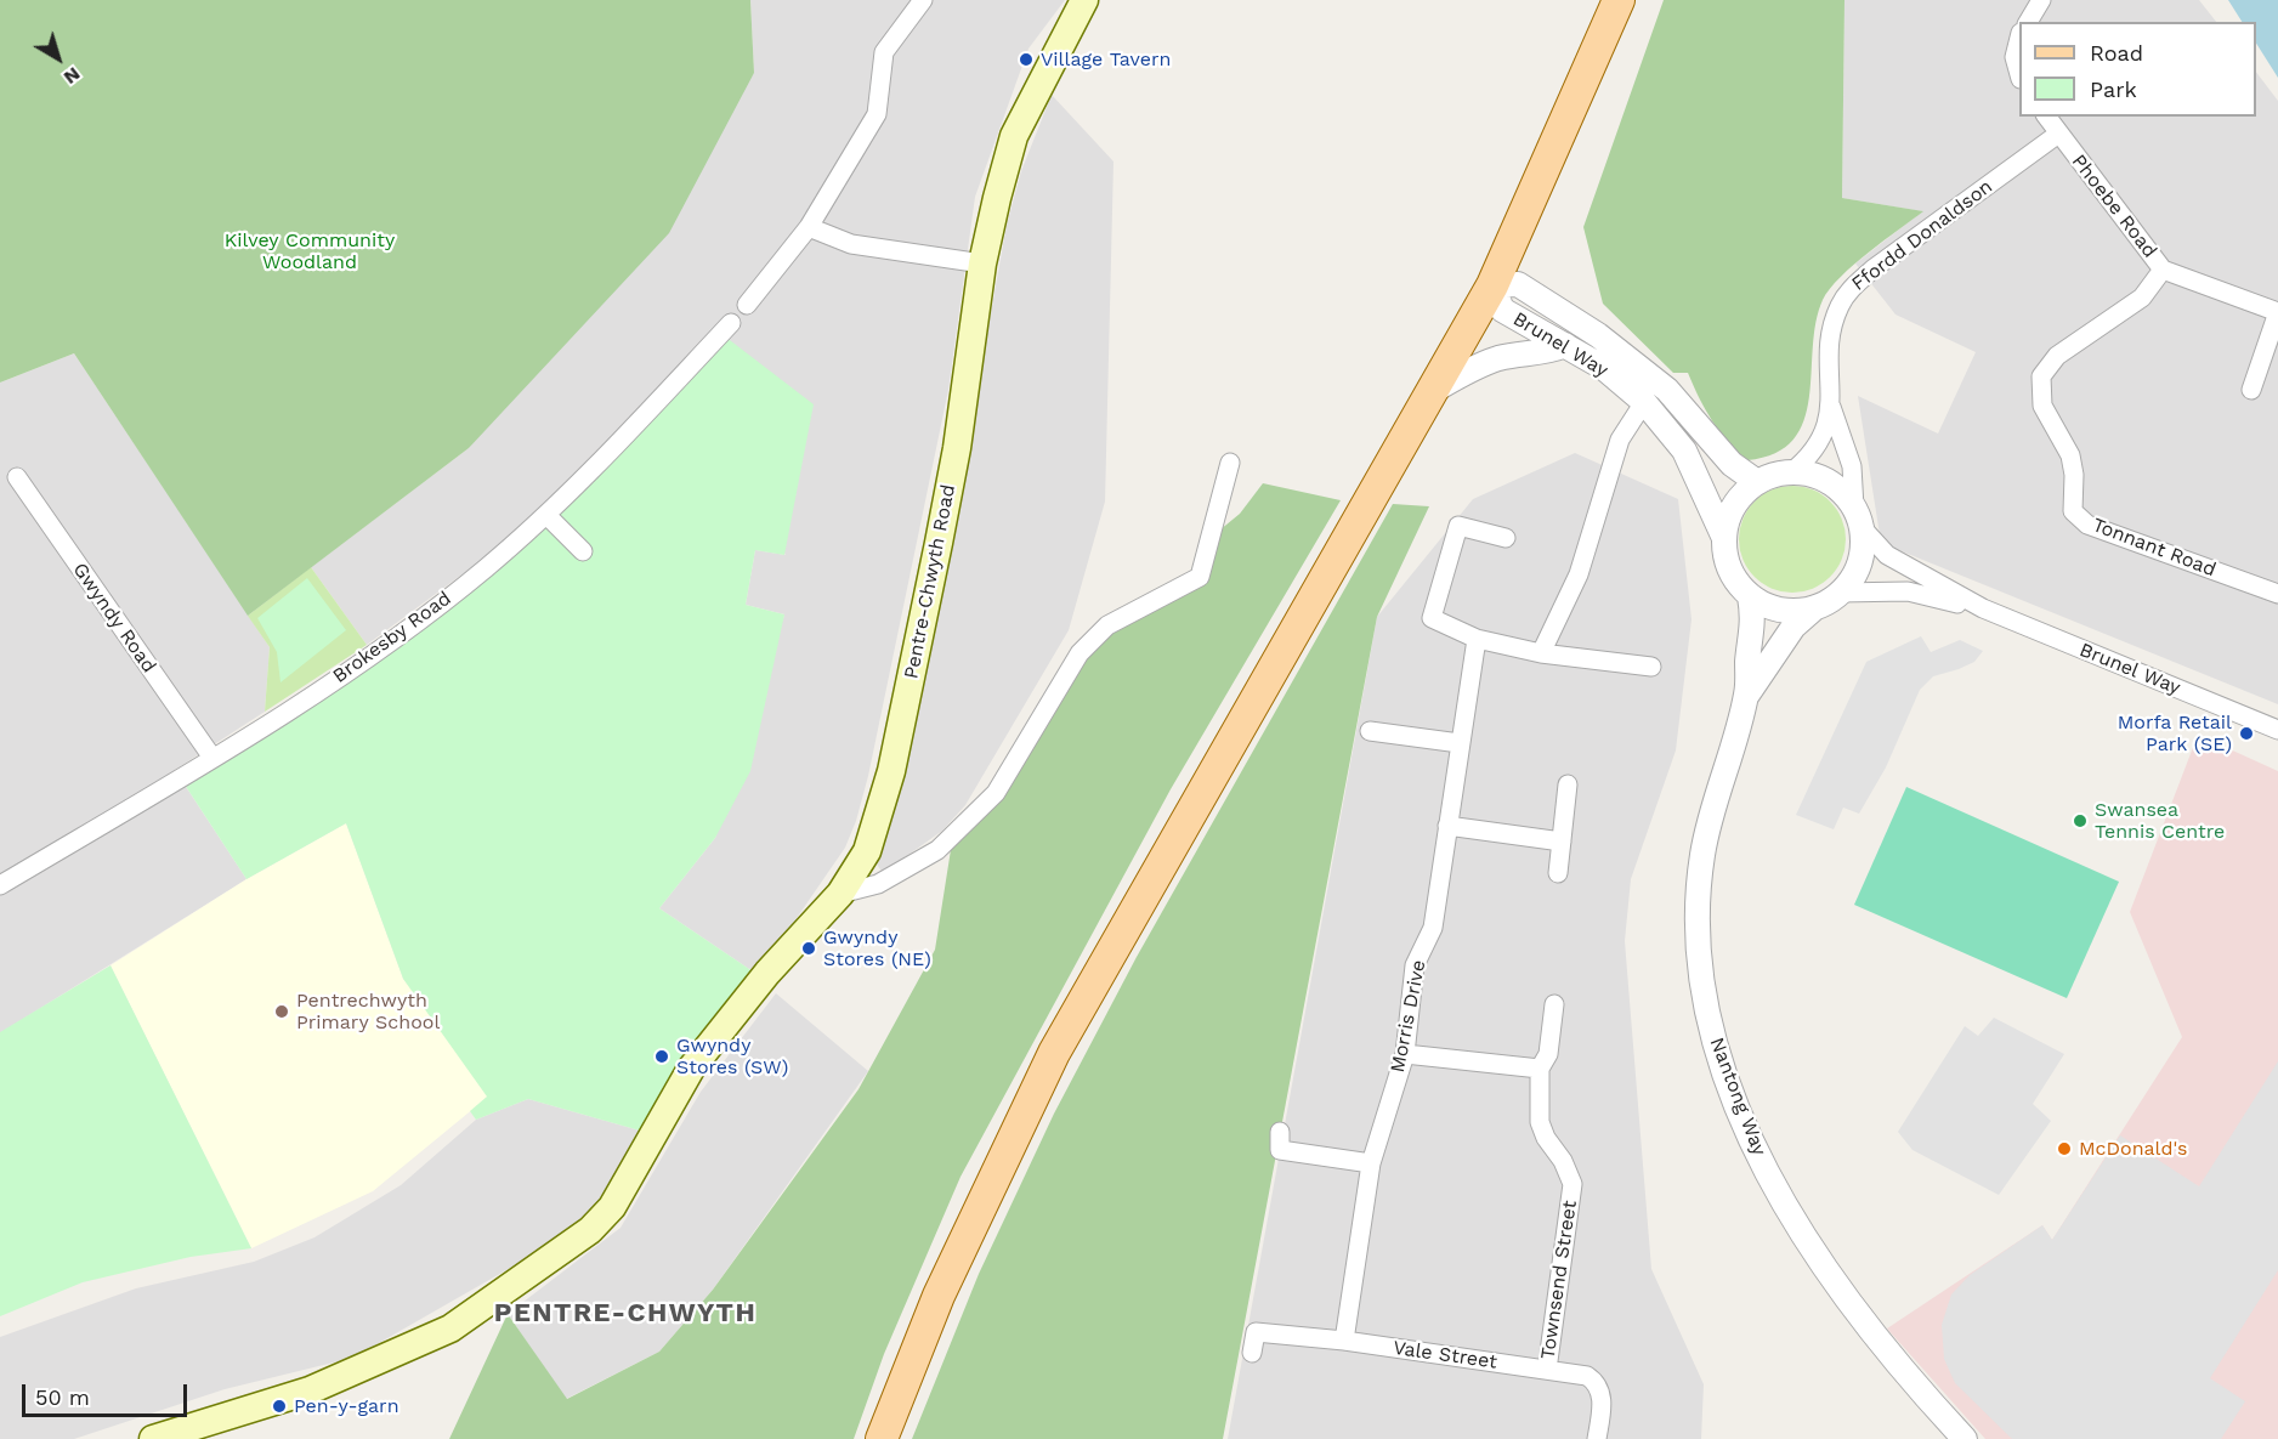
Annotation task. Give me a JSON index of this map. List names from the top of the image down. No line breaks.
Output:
{"streets":{"main road":["Pentre-Chwyth Road"],"street":["Phoebe Road","Ffordd Donaldson","Brunel Way","Tonnant Road","Gwyndy Road","Brokesby Road","Morris Drive","Nantong Way","Townsend Street","Vale Street"]},"crossings":[["Phoebe Road","Ffordd Donaldson"],["Phoebe Road","Tonnant Road"],["Ffordd Donaldson","Brunel Way"],["Ffordd Donaldson","Nantong Way"],["Brunel Way","Nantong Way"],["Gwyndy Road","Brokesby Road"],["Morris Drive","Vale Street"],["Townsend Street","Vale Street"]],"districts":["PENTRE-CHWYTH"],"parks":["Kilvey Community Woodland"],"places":["Village Tavern","Morfa Retail Park (SE)","Swansea Tennis Centre","Gwyndy Stores (NE)","Pentrechwyth Primary School","Gwyndy Stores (SW)","McDonald's","Pen-y-garn"],"legend":["Road","Park"],"scale_bar":"50 m","north":"bottom right"}
